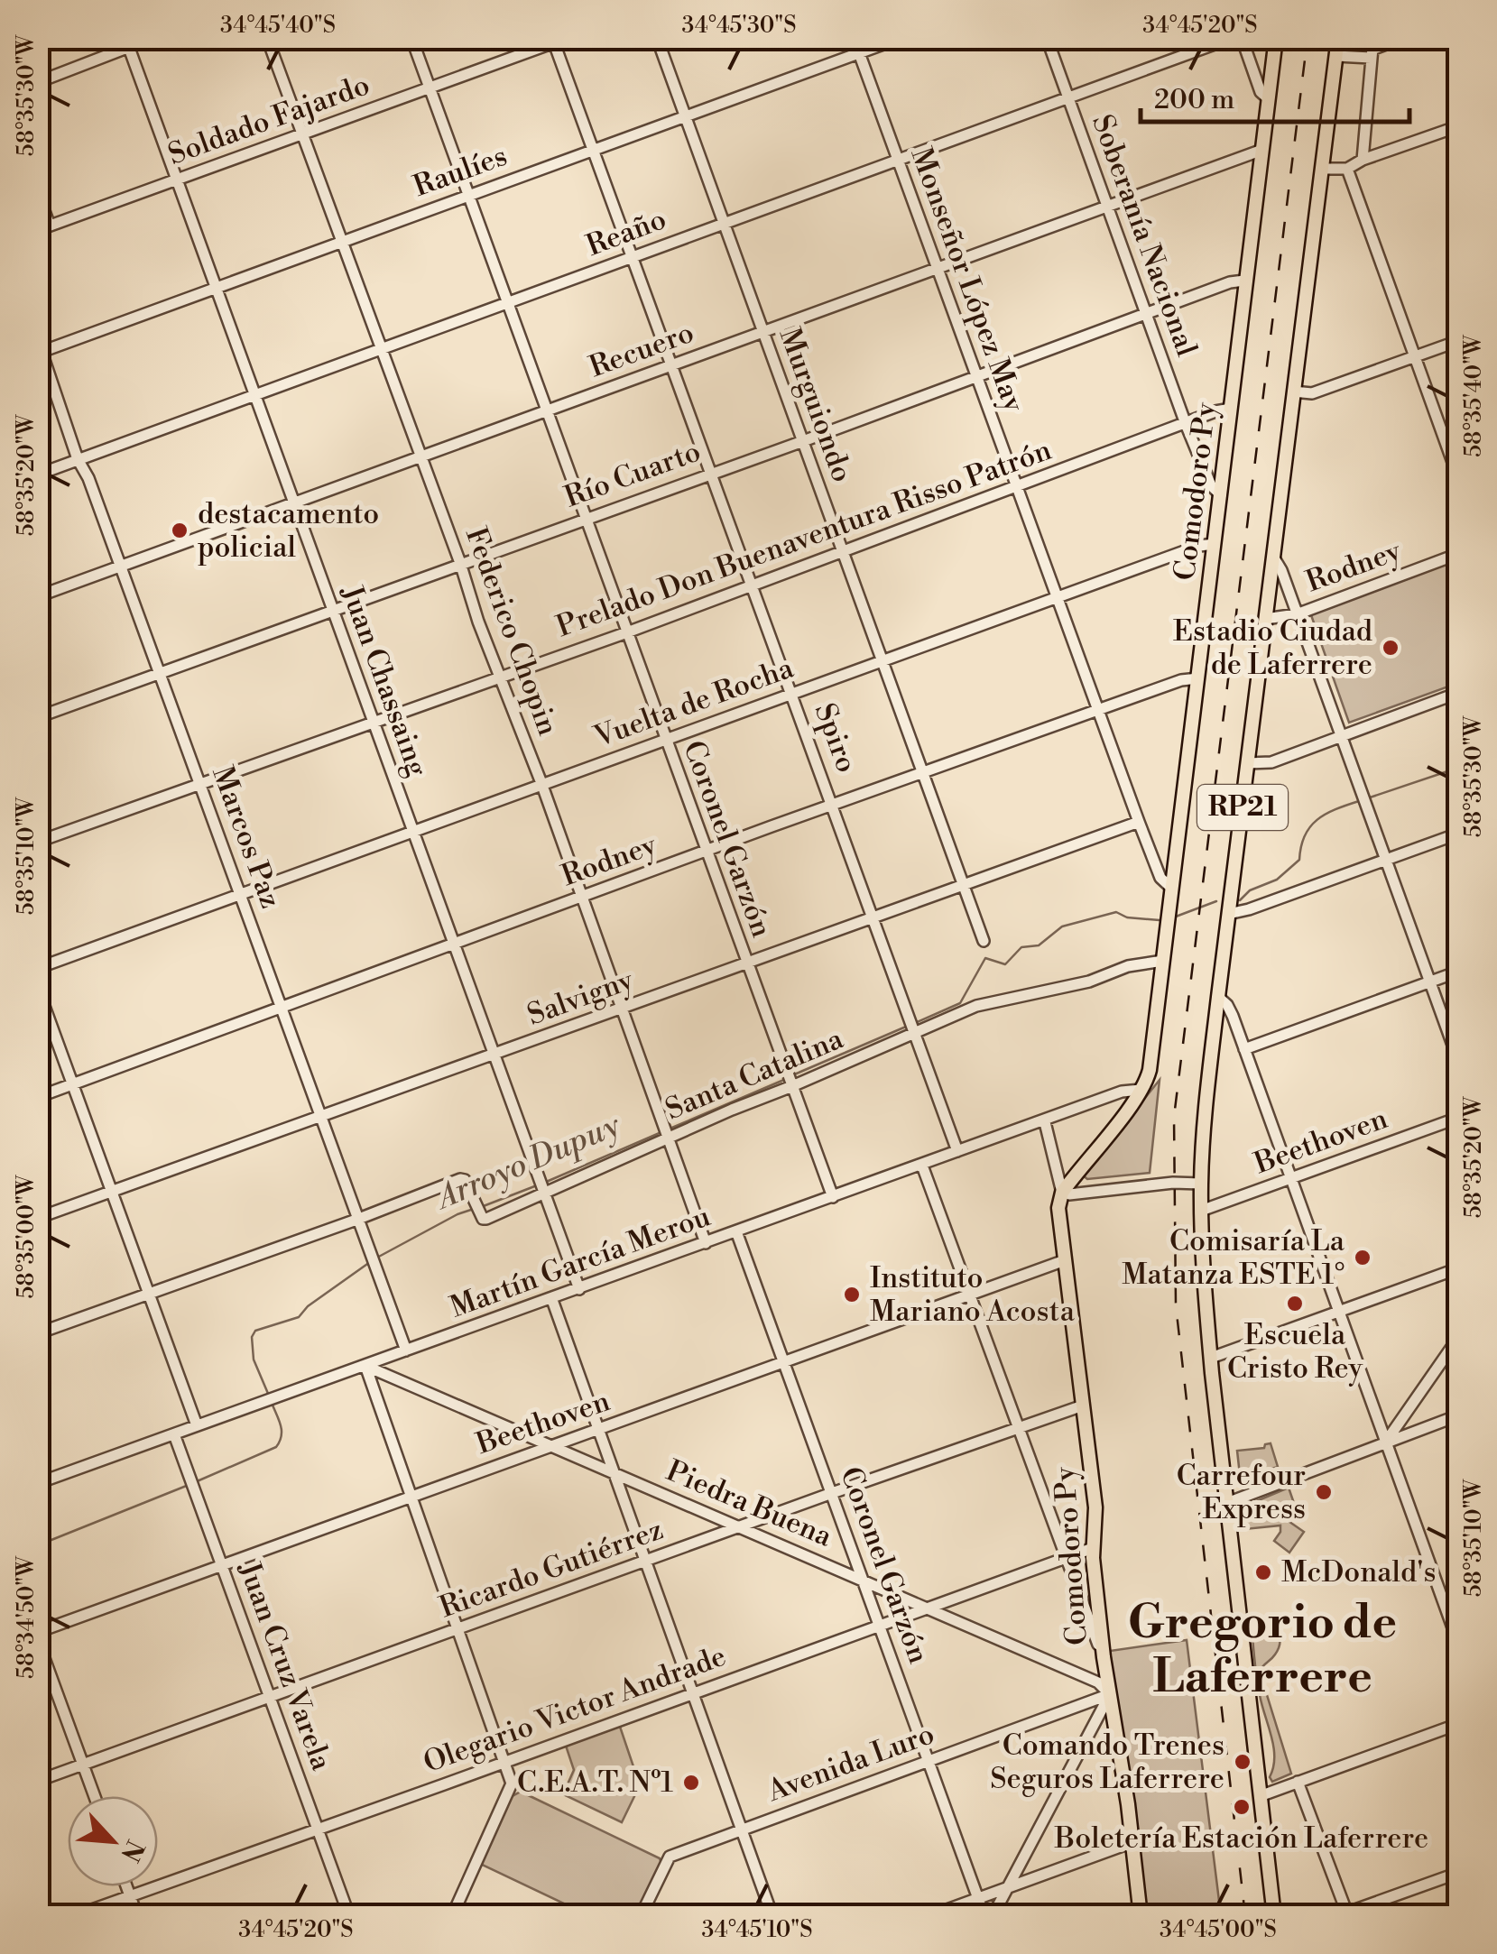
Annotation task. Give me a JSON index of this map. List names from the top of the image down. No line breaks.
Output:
{"streets":{"main road":["Comodoro Py","RP21"],"street":["Soldado Fajardo","Raulíes","Reaño","Soberanía Nacional","Monseñor López May","Recuero","Murguiondo","Río Cuarto","Prelado Don Buenaventura Risso Patrón","Rodney","Federico Chopin","Juan Chassaing","Vuelta de Rocha","Spiro","Marcos Paz","Coronel Garzón","Salvigny","Santa Catalina","Beethoven","Martín García Merou","Piedra Buena","Ricardo Gutiérrez","Juan Cruz Varela","Olegario Victor Andrade","Avenida Luro"]},"crossings":[["Soldado Fajardo","Federico Chopin"],["Soldado Fajardo","Juan Chassaing"],["Soldado Fajardo","Spiro"],["Soldado Fajardo","Coronel Garzón"],["Raulíes","Monseñor López May"],["Raulíes","Murguiondo"],["Raulíes","Federico Chopin"],["Raulíes","Juan Chassaing"],["Raulíes","Spiro"],["Raulíes","Marcos Paz"],["Raulíes","Coronel Garzón"],["Reaño","Soberanía Nacional"],["Reaño","Monseñor López May"],["Reaño","Murguiondo"],["Reaño","Federico Chopin"],["Reaño","Juan Chassaing"],["Reaño","Spiro"],["Reaño","Marcos Paz"],["Reaño","Coronel Garzón"],["Soberanía Nacional","Recuero"],["Soberanía Nacional","Río Cuarto"],["Soberanía Nacional","Comodoro Py"],["Soberanía Nacional","Prelado Don Buenaventura Risso Patrón"],["Monseñor López May","Recuero"],["Monseñor López May","Río Cuarto"],["Monseñor López May","Comodoro Py"],["Monseñor López May","Prelado Don Buenaventura Risso Patrón"],["Monseñor López May","Rodney"],["Monseñor López May","Vuelta de Rocha"],["Monseñor López May","Salvigny"],["Recuero","Murguiondo"],["Recuero","Comodoro Py"],["Recuero","Federico Chopin"],["Recuero","Juan Chassaing"],["Recuero","Spiro"],["Recuero","Marcos Paz"],["Recuero","Coronel Garzón"],["Murguiondo","Río Cuarto"],["Murguiondo","Prelado Don Buenaventura Risso Patrón"],["Murguiondo","Rodney"],["Murguiondo","Vuelta de Rocha"],["Murguiondo","Salvigny"],["Río Cuarto","Comodoro Py"],["Río Cuarto","Federico Chopin"],["Río Cuarto","Juan Chassaing"],["Río Cuarto","Spiro"],["Río Cuarto","Marcos Paz"],["Río Cuarto","Coronel Garzón"],["Comodoro Py","Prelado Don Buenaventura Risso Patrón"],["Comodoro Py","Rodney"],["Comodoro Py","Vuelta de Rocha"],["Comodoro Py","Santa Catalina"],["Comodoro Py","Beethoven"],["Comodoro Py","Martín García Merou"],["Comodoro Py","Piedra Buena"],["Comodoro Py","Ricardo Gutiérrez"],["Comodoro Py","Olegario Victor Andrade"],["Comodoro Py","Avenida Luro"],["Prelado Don Buenaventura Risso Patrón","Federico Chopin"],["Prelado Don Buenaventura Risso Patrón","Juan Chassaing"],["Prelado Don Buenaventura Risso Patrón","Spiro"],["Prelado Don Buenaventura Risso Patrón","Marcos Paz"],["Prelado Don Buenaventura Risso Patrón","Coronel Garzón"],["Rodney","Federico Chopin"],["Rodney","Juan Chassaing"],["Rodney","Spiro"],["Rodney","RP21"],["Rodney","Marcos Paz"],["Rodney","Coronel Garzón"],["Federico Chopin","Vuelta de Rocha"],["Federico Chopin","Salvigny"],["Federico Chopin","Santa Catalina"],["Federico Chopin","Martín García Merou"],["Juan Chassaing","Vuelta de Rocha"],["Juan Chassaing","Salvigny"],["Juan Chassaing","Santa Catalina"],["Juan Chassaing","Martín García Merou"],["Vuelta de Rocha","Spiro"],["Vuelta de Rocha","Marcos Paz"],["Vuelta de Rocha","Coronel Garzón"],["Spiro","Salvigny"],["Spiro","Santa Catalina"],["Spiro","Martín García Merou"],["RP21","Beethoven"],["Marcos Paz","Salvigny"],["Marcos Paz","Santa Catalina"],["Marcos Paz","Martín García Merou"],["Coronel Garzón","Salvigny"],["Coronel Garzón","Santa Catalina"],["Coronel Garzón","Beethoven"],["Coronel Garzón","Martín García Merou"],["Coronel Garzón","Piedra Buena"],["Coronel Garzón","Ricardo Gutiérrez"],["Coronel Garzón","Olegario Victor Andrade"],["Coronel Garzón","Avenida Luro"],["Beethoven","Piedra Buena"],["Beethoven","Juan Cruz Varela"],["Martín García Merou","Piedra Buena"],["Martín García Merou","Juan Cruz Varela"],["Piedra Buena","Ricardo Gutiérrez"],["Piedra Buena","Olegario Victor Andrade"],["Piedra Buena","Avenida Luro"],["Ricardo Gutiérrez","Juan Cruz Varela"],["Juan Cruz Varela","Olegario Victor Andrade"]],"districts":["Gregorio de Laferrere"],"water":["Arroyo Dupuy"],"places":["destacamento policial","Estadio Ciudad de Laferrere","Comisaría La Matanza ESTE 1°","Instituto Mariano Acosta","Escuela Cristo Rey","Carrefour Express","McDonald's","Comando Trenes Seguros Laferrere","C.E.A.T. Nº1","Boletería Estación Laferrere"],"scale_bar":"200 m","north":"bottom right","coordinates":["34°45'40\"S","34°45'30\"S","34°45'20\"S","58°35'30\"W","58°35'40\"W","58°35'20\"W","58°35'10\"W","58°35'00\"W","58°34'50\"W","34°45'10\"S","34°45'00\"S"]}
